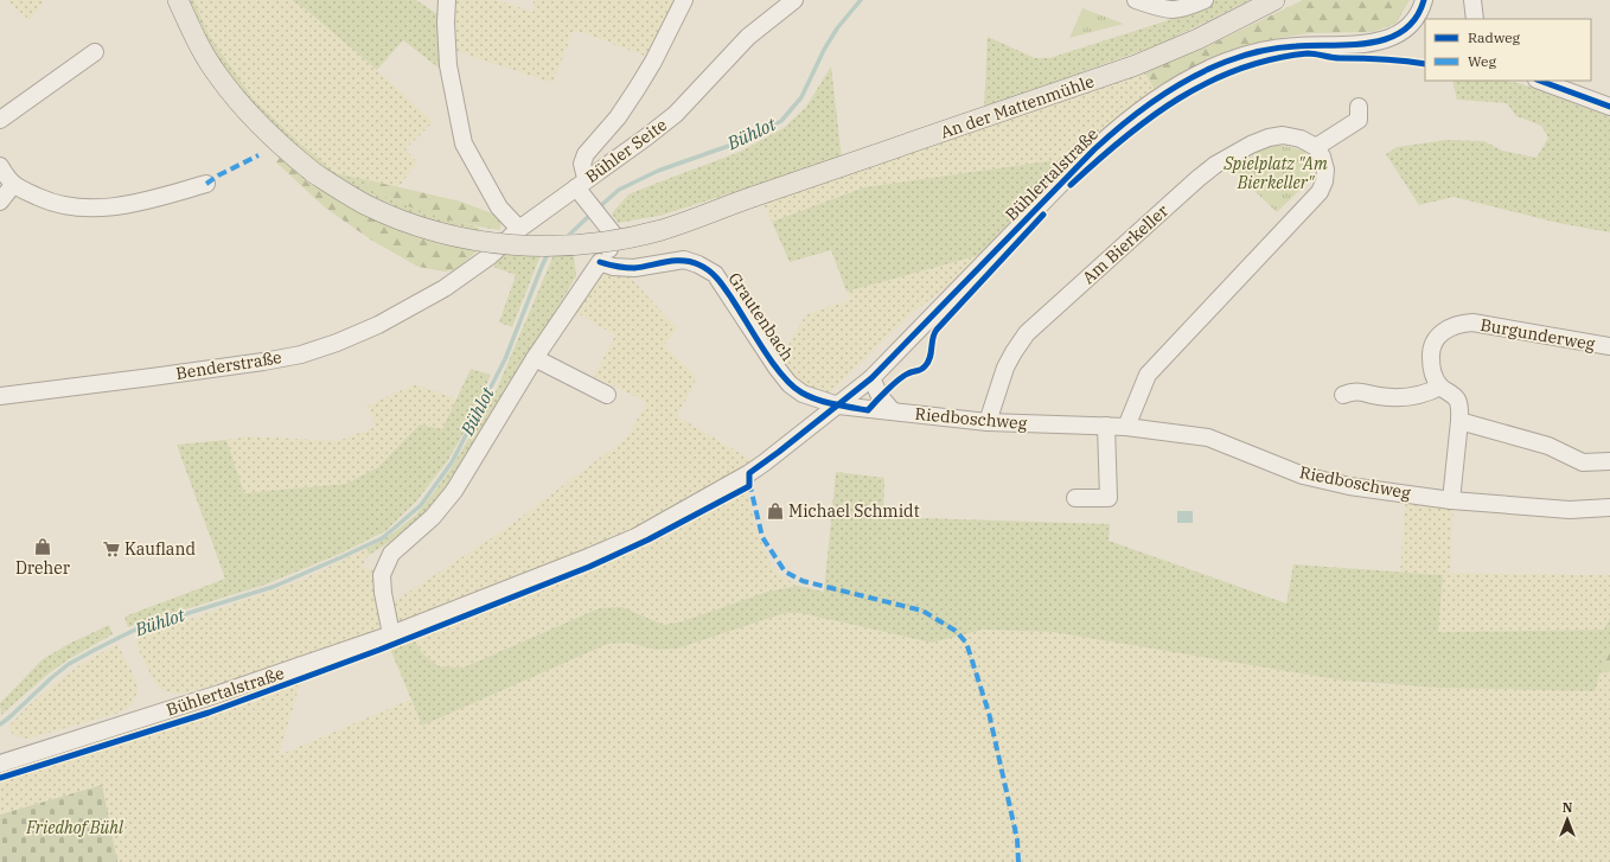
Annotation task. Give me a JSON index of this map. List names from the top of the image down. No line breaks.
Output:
{"streets":{"main road":["An der Mattenmühle"],"street":["Bühler Seite","Bühlertalstraße","Am Bierkeller","Grautenbach","Burgunderweg","Benderstraße","Riedboschweg"]},"crossings":[["Bühler Seite","Benderstraße"],["Bühlertalstraße","Grautenbach"],["Bühlertalstraße","Riedboschweg"],["Am Bierkeller","Riedboschweg"],["Grautenbach","Riedboschweg"],["Burgunderweg","Riedboschweg"]],"water":["Bühlot"],"parks":["Spielplatz \"Am Bierkeller\"","Friedhof Bühl"],"places":{"shop":["Michael Schmidt","Dreher"],"supermarket":["Kaufland"]},"legend":["Radweg","Weg"],"north":"top"}
